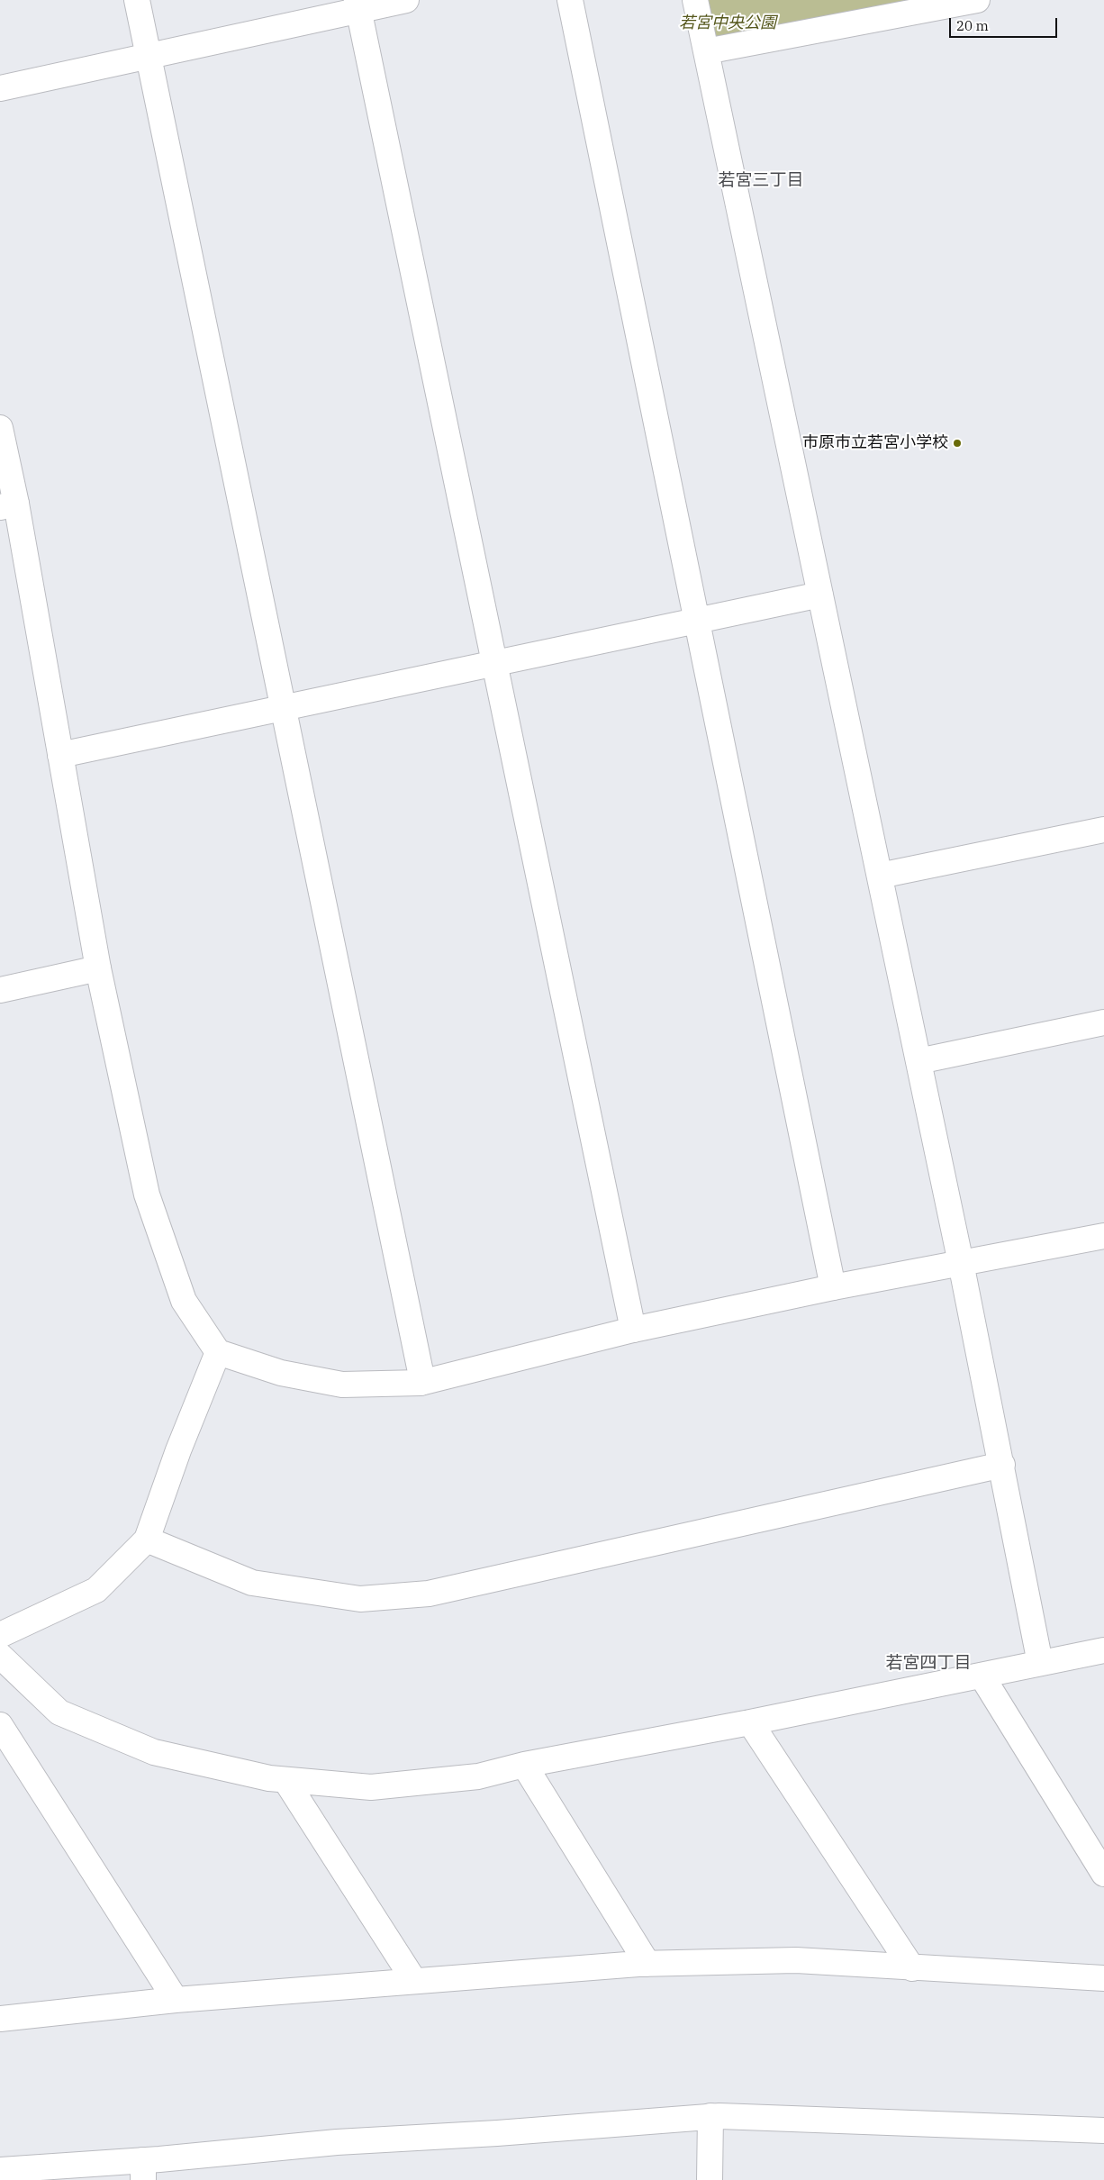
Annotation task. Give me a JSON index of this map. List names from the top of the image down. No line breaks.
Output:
{"districts":["若宮三丁目","若宮四丁目"],"parks":["若宮中央公園"],"places":["市原市立若宮小学校"],"scale_bar":"20 m"}
